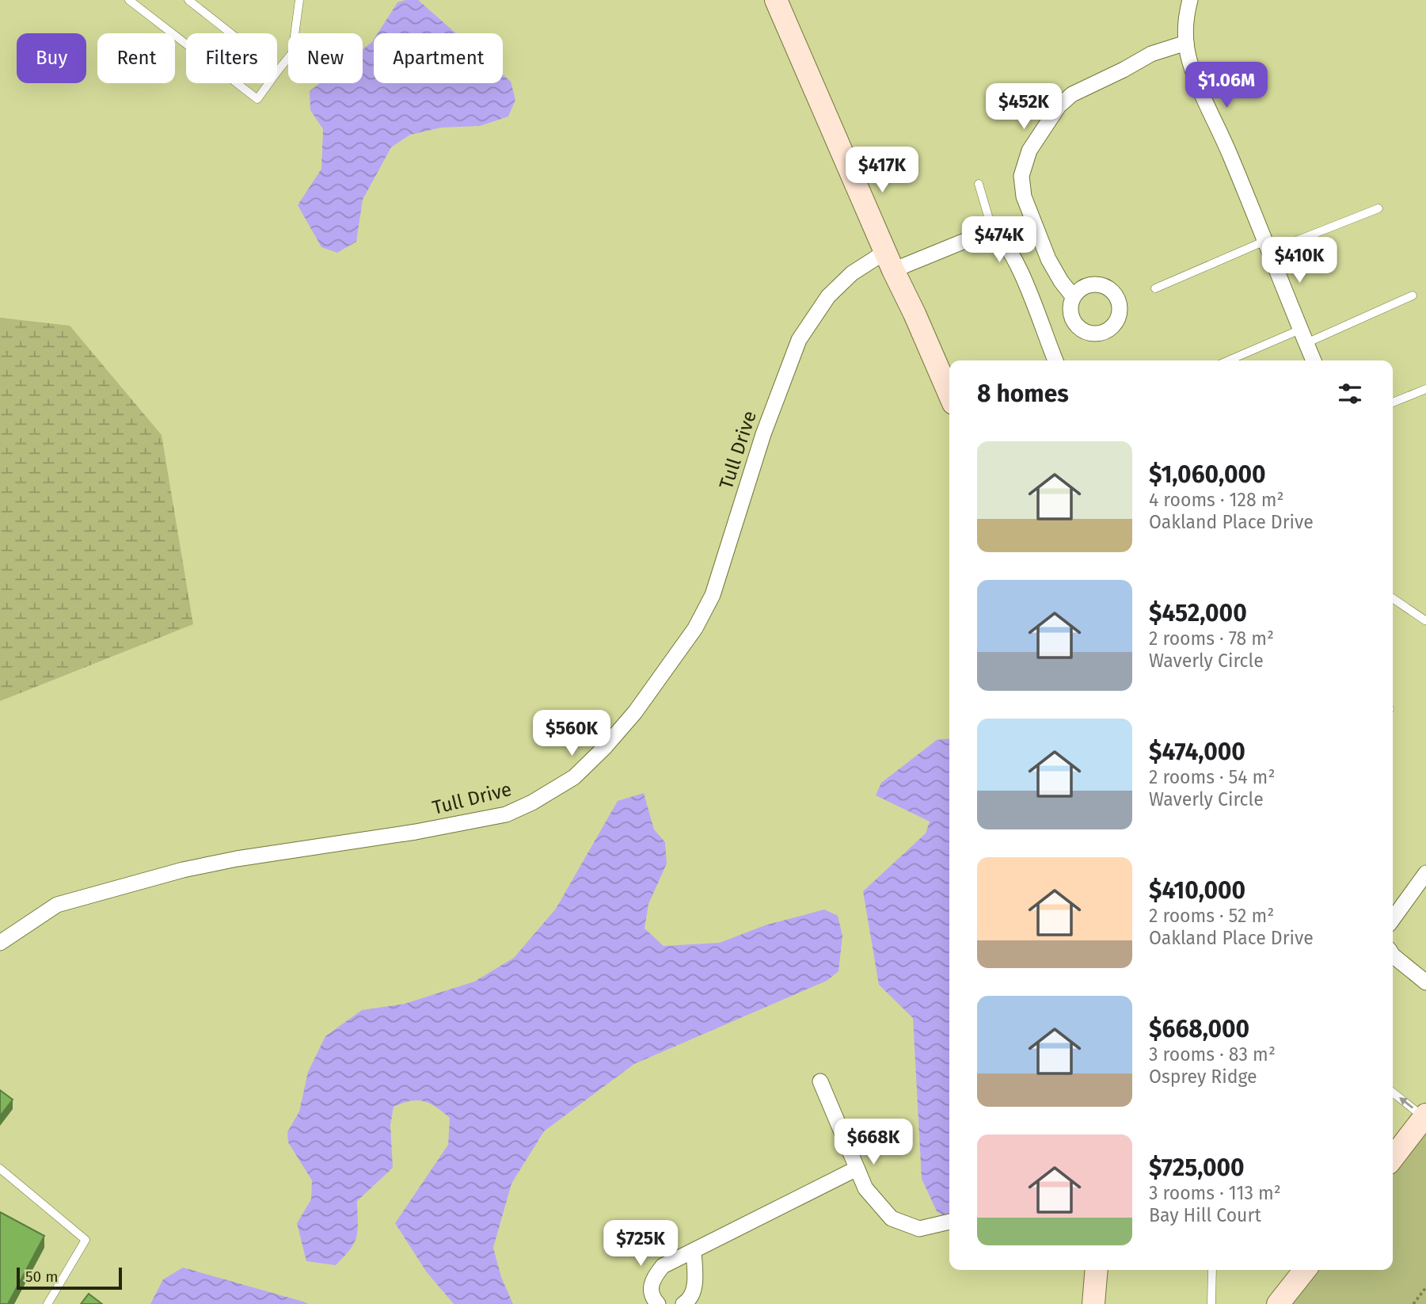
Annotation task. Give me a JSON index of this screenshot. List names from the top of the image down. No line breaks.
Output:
{"streets":{"street":["Tull Drive"]},"scale_bar":"50 m","page":{"chip":["Buy","Rent","Filters","New","Apartment"],"price":["$1.06M","$452K","$417K","$474K","$410K","$560K","$668K","$725K"],"heading":"8 homes","list":[{"name":"$1,060,000","note":"4 rooms · 128 m² · Oakland Place Drive"},{"name":"$452,000","note":"2 rooms · 78 m² · Waverly Circle"},{"name":"$474,000","note":"2 rooms · 54 m² · Waverly Circle"},{"name":"$410,000","note":"2 rooms · 52 m² · Oakland Place Drive"},{"name":"$668,000","note":"3 rooms · 83 m² · Osprey Ridge"},{"name":"$725,000","note":"3 rooms · 113 m² · Bay Hill Court"}],"scale":"50 m"}}
